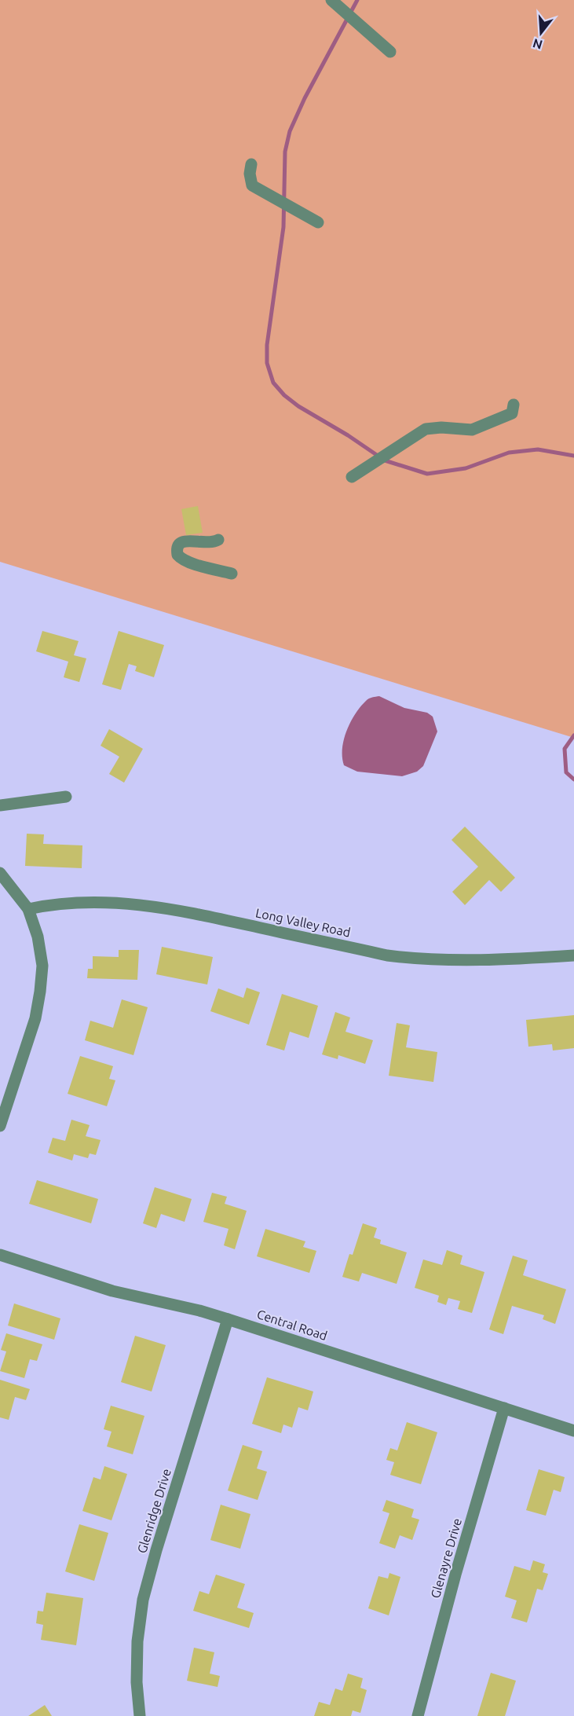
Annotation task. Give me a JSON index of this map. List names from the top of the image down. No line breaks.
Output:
{"streets":{"street":["Long Valley Road","Central Road","Glenridge Drive","Glenayre Drive"]},"crossings":[["Central Road","Glenridge Drive"],["Central Road","Glenayre Drive"]],"north":"bottom"}
